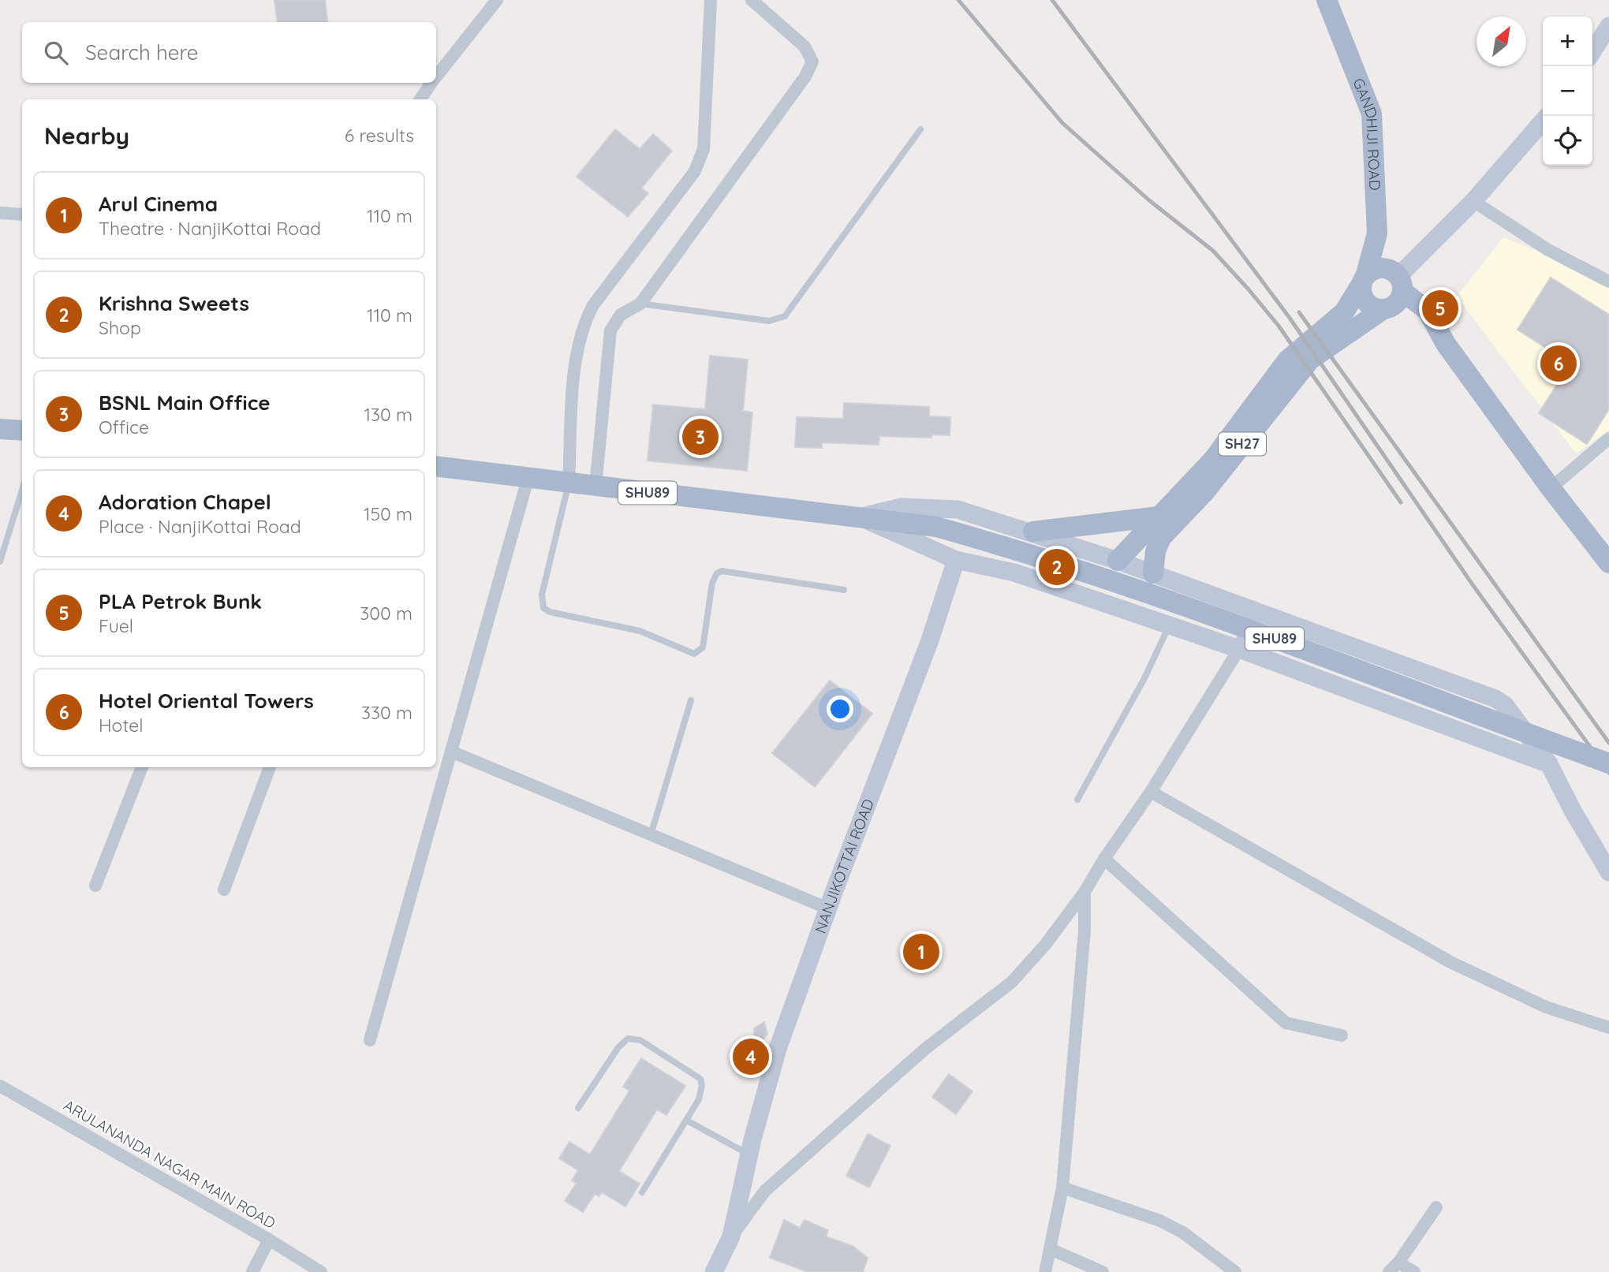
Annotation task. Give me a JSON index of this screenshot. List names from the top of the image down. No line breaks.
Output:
{"streets":{"main road":["GANDHIJI ROAD","SH27","SHU89"],"street":["NANJIKOTTAI ROAD","ARULANANDA NAGAR MAIN ROAD"]},"crossings":[["GANDHIJI ROAD","SH27"]],"north":"top right","page":{"map_buttons":["+","−"],"search":"Search here","heading":["Nearby","6 results"],"list":[{"mark":"1","name":"Arul Cinema","note":"Theatre · NanjiKottai Road","value":"110 m"},{"mark":"2","name":"Krishna Sweets","note":"Shop","value":"110 m"},{"mark":"3","name":"BSNL Main Office","note":"Office","value":"130 m"},{"mark":"4","name":"Adoration Chapel","note":"Place · NanjiKottai Road","value":"150 m"},{"mark":"5","name":"PLA Petrok Bunk","note":"Fuel","value":"300 m"},{"mark":"6","name":"Hotel Oriental Towers","note":"Hotel","value":"330 m"}],"pins":["5","6","3","2","1","4"]}}
